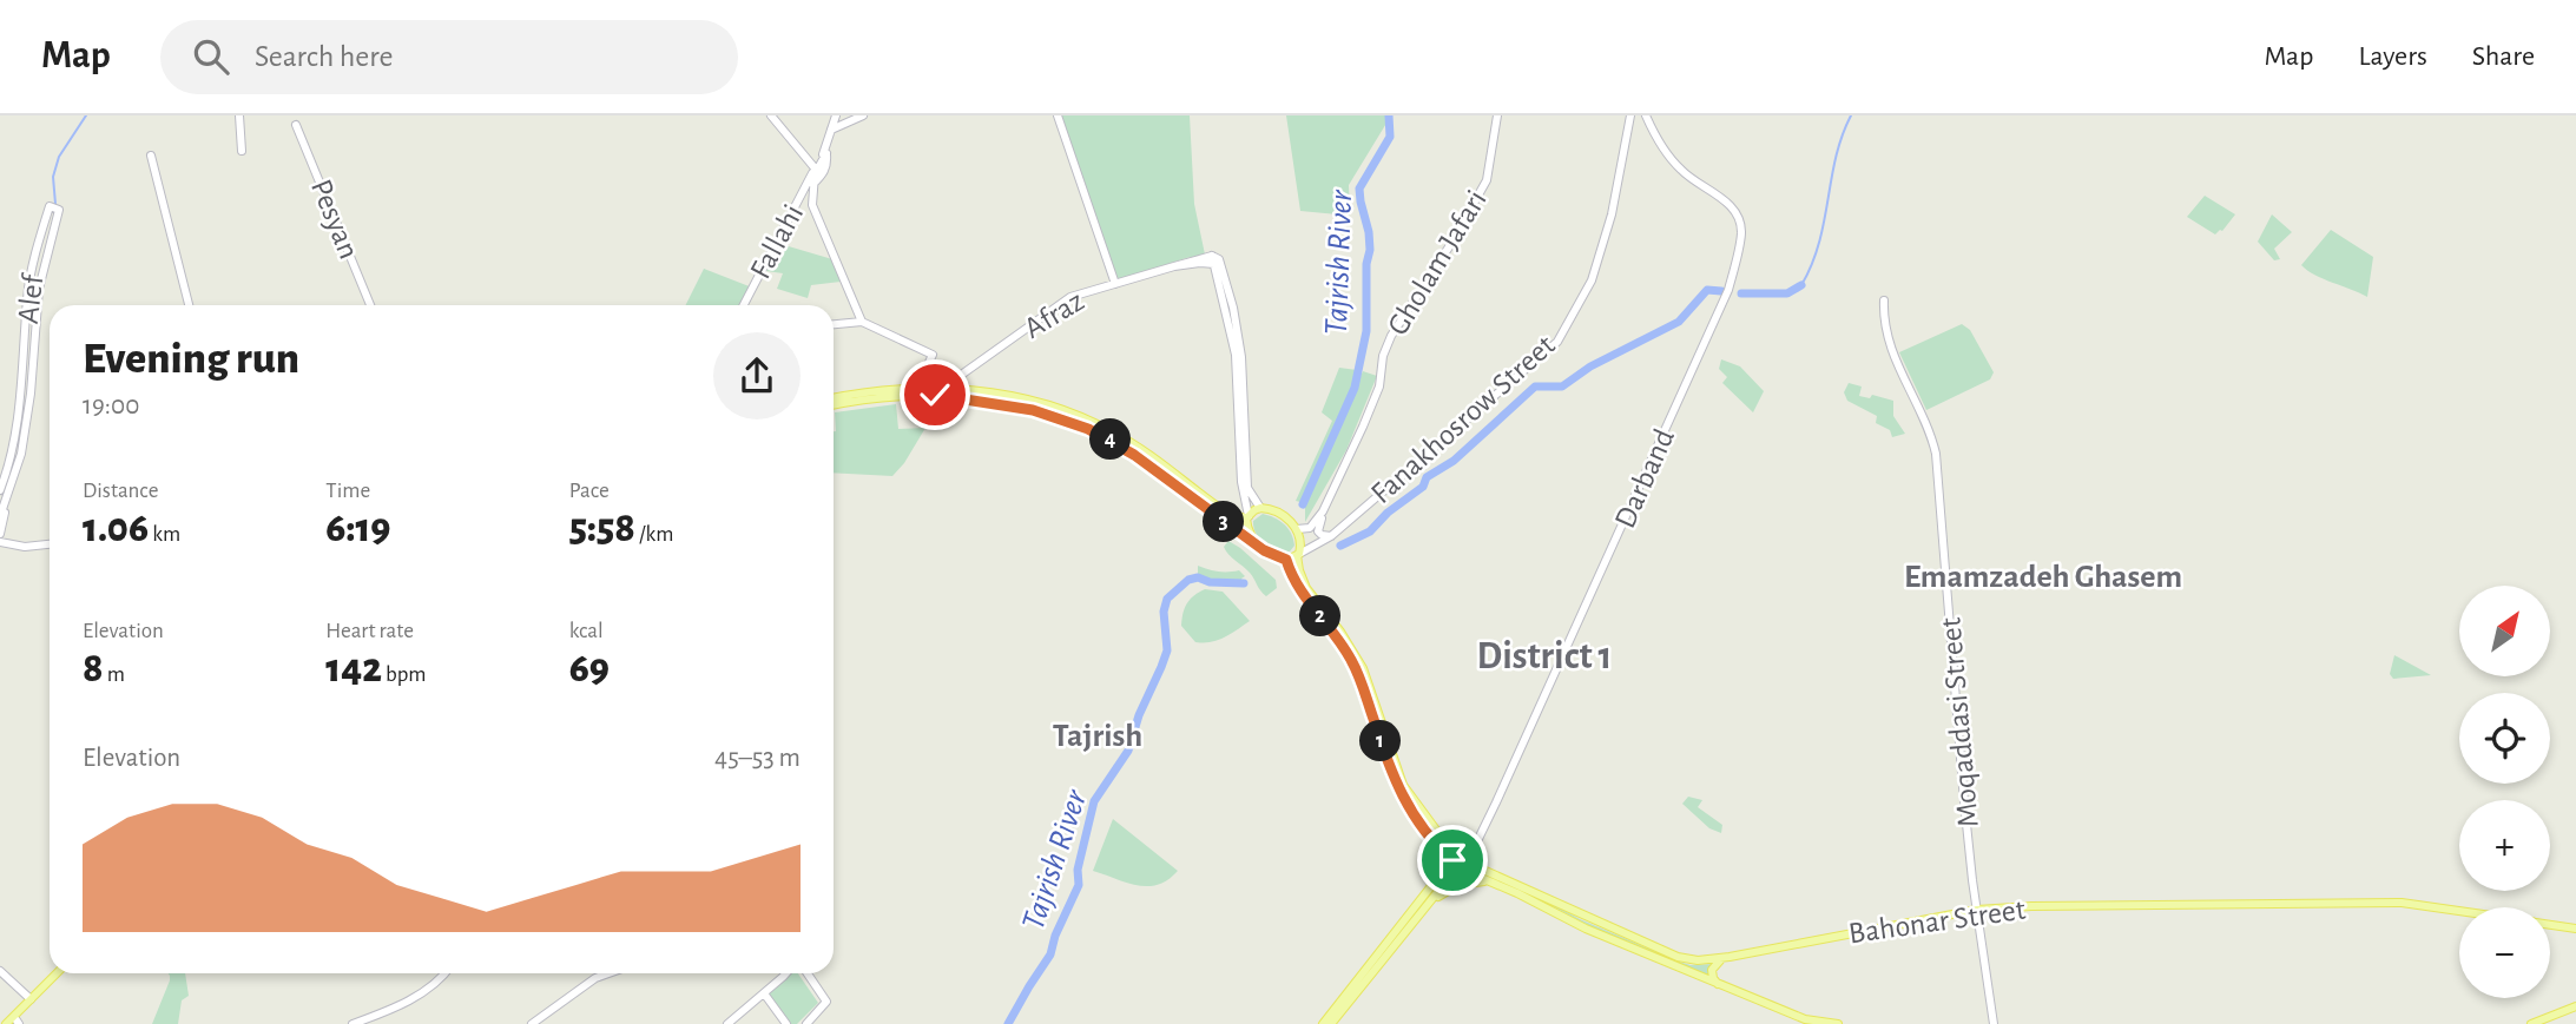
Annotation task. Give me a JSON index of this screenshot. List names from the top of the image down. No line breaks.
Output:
{"streets":{"main road":["Pesyan","Fallahi","Gholam Jafari","Alef","Afraz","Fanakhosrow Street","Darband","Moqaddasi Street","Bahonar Street"]},"crossings":[["Darband","Bahonar Street"],["Moqaddasi Street","Bahonar Street"]],"districts":["Emamzadeh Ghasem","District 1","Tajrish"],"water":["Tajrish River"],"north":"top right","page":{"header":"Map","search":"Search here","nav":["Map","Layers","Share"],"heading":["Evening run","19:00"],"pins":["4","3","2","1"],"stats":[["Distance","1.06 km"],["Time","6:19"],["Pace","5:58 /km"],["Elevation","8 m"],["Heart rate","142 bpm"],["kcal","69"]],"map_buttons":["+","−"],"chart":["Elevation","45–53 m"]}}
